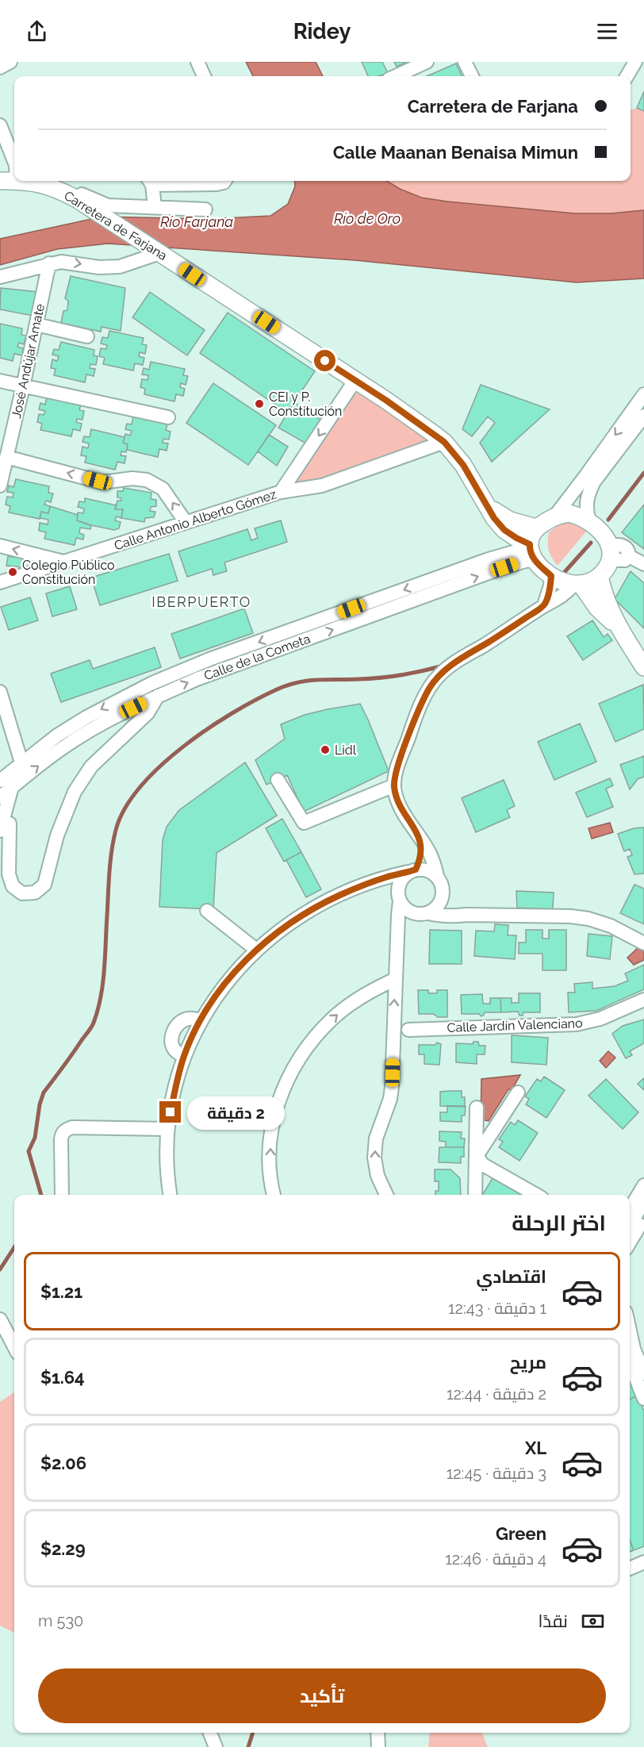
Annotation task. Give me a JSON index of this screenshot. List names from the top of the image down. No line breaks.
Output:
{"streets":{"main road":["Carretera de Farjana"],"street":["José Andújar Amate","Calle Antonio Alberto Gómez","Calle de la Cometa","Calle Jardín Valenciano"]},"crossings":[["Carretera de Farjana","Calle Antonio Alberto Gómez"],["Carretera de Farjana","Calle de la Cometa"]],"districts":["IBERPUERTO"],"water":["Río de Oro","Río Farjana"],"places":["CEI y P. Constitución","Colegio Público Constitución","Lidl"],"page":{"header":"Ridey","banner":["Carretera de Farjana","Calle Maanan Benaisa Mimun"],"bubble":"2 دقيقة","heading":"اختر الرحلة","list":[{"name":"اقتصادي","note":"1 دقيقة · 12:43","value":"$1.21"},{"name":"مريح","note":"2 دقيقة · 12:44","value":"$1.64"},{"name":"XL","note":"3 دقيقة · 12:45","value":"$2.06"},{"name":"Green","note":"4 دقيقة · 12:46","value":"$2.29"}],"pay":["نقدًا","530 m"],"buttons":"تأكيد"}}
